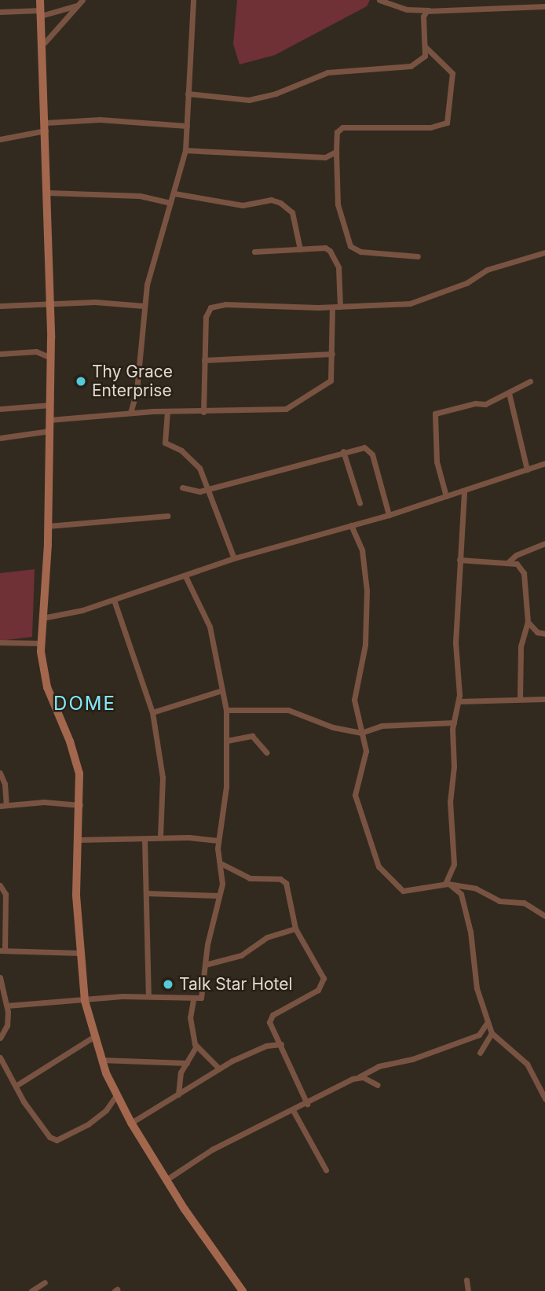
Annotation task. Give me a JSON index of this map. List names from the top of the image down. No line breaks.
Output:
{"districts":["DOME"],"places":["Thy Grace Enterprise","Talk Star Hotel"]}
